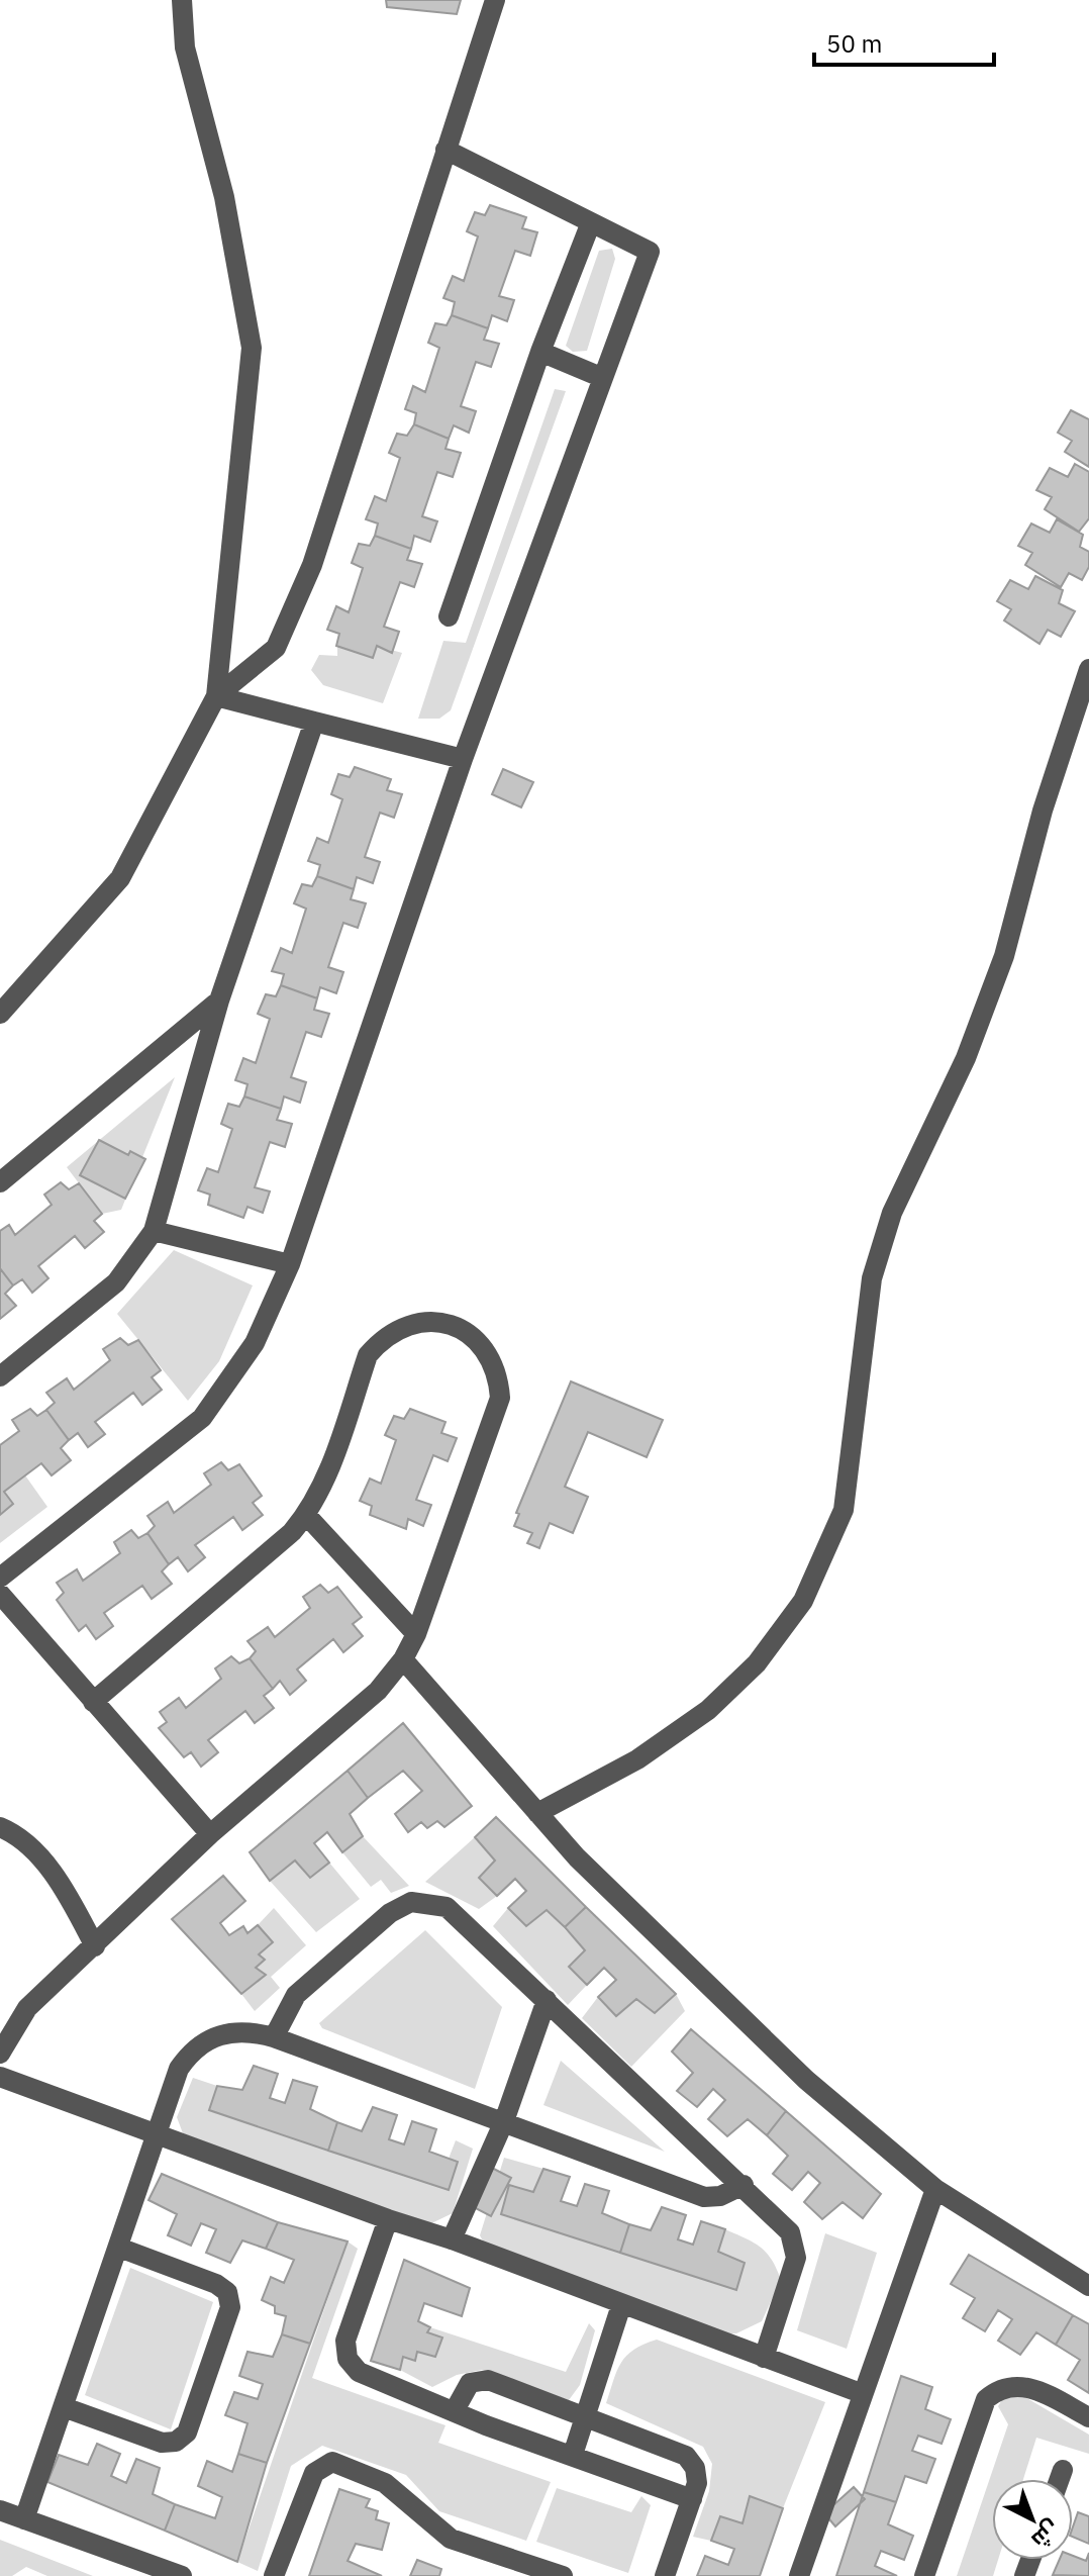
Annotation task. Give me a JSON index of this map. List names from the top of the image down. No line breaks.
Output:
{"scale_bar":"50 m","north":"bottom right"}
